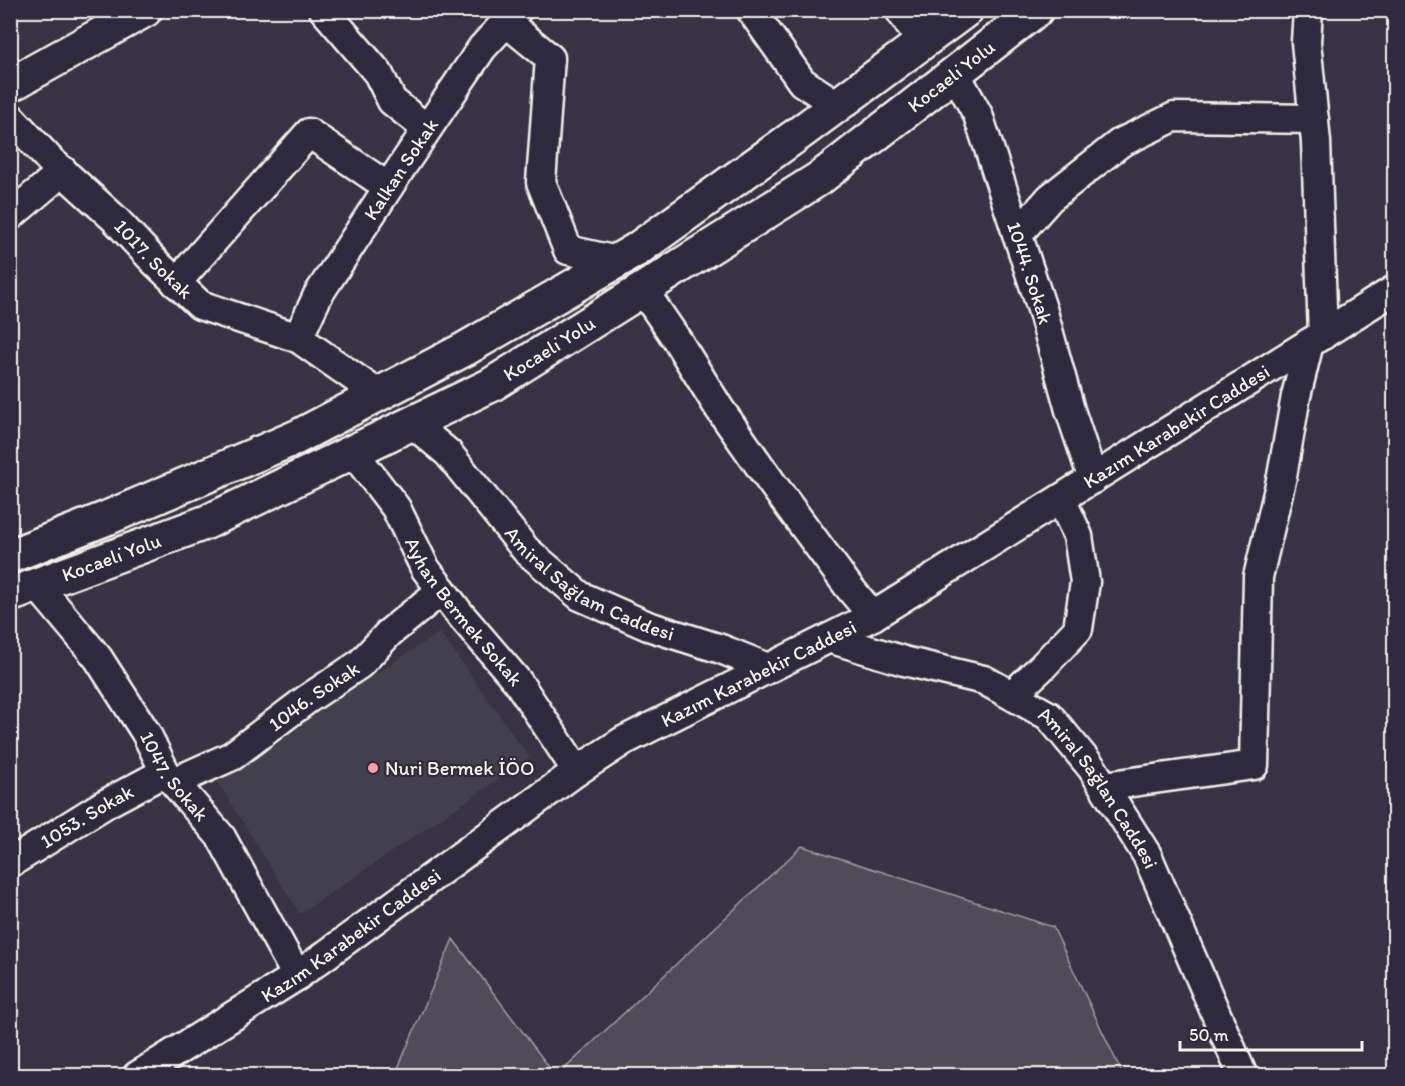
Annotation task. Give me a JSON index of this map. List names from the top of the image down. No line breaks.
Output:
{"streets":{"main road":["Kocaeli̇ Yolu"],"street":["Kalkan Sokak","1017. Sokak","1044. Sokak","Kazım Karabekir Caddesi","Amiral Sağlam Caddesi","Ayhan Bermek Sokak","1046. Sokak","1047. Sokak","Amiral Sağlan Caddesi","1053. Sokak"]},"crossings":[["Kocaeli̇ Yolu","1017. Sokak"],["Kocaeli̇ Yolu","1044. Sokak"],["Kocaeli̇ Yolu","Amiral Sağlam Caddesi"],["Kocaeli̇ Yolu","Ayhan Bermek Sokak"],["Kocaeli̇ Yolu","1047. Sokak"],["Kalkan Sokak","1017. Sokak"],["1044. Sokak","Kazım Karabekir Caddesi"],["Kazım Karabekir Caddesi","Amiral Sağlam Caddesi"],["Kazım Karabekir Caddesi","Ayhan Bermek Sokak"],["Kazım Karabekir Caddesi","1047. Sokak"],["Kazım Karabekir Caddesi","Amiral Sağlan Caddesi"],["Ayhan Bermek Sokak","1046. Sokak"],["1046. Sokak","1047. Sokak"],["1046. Sokak","1053. Sokak"],["1047. Sokak","1053. Sokak"]],"places":["Nuri Bermek İÖO"],"scale_bar":"50 m"}
